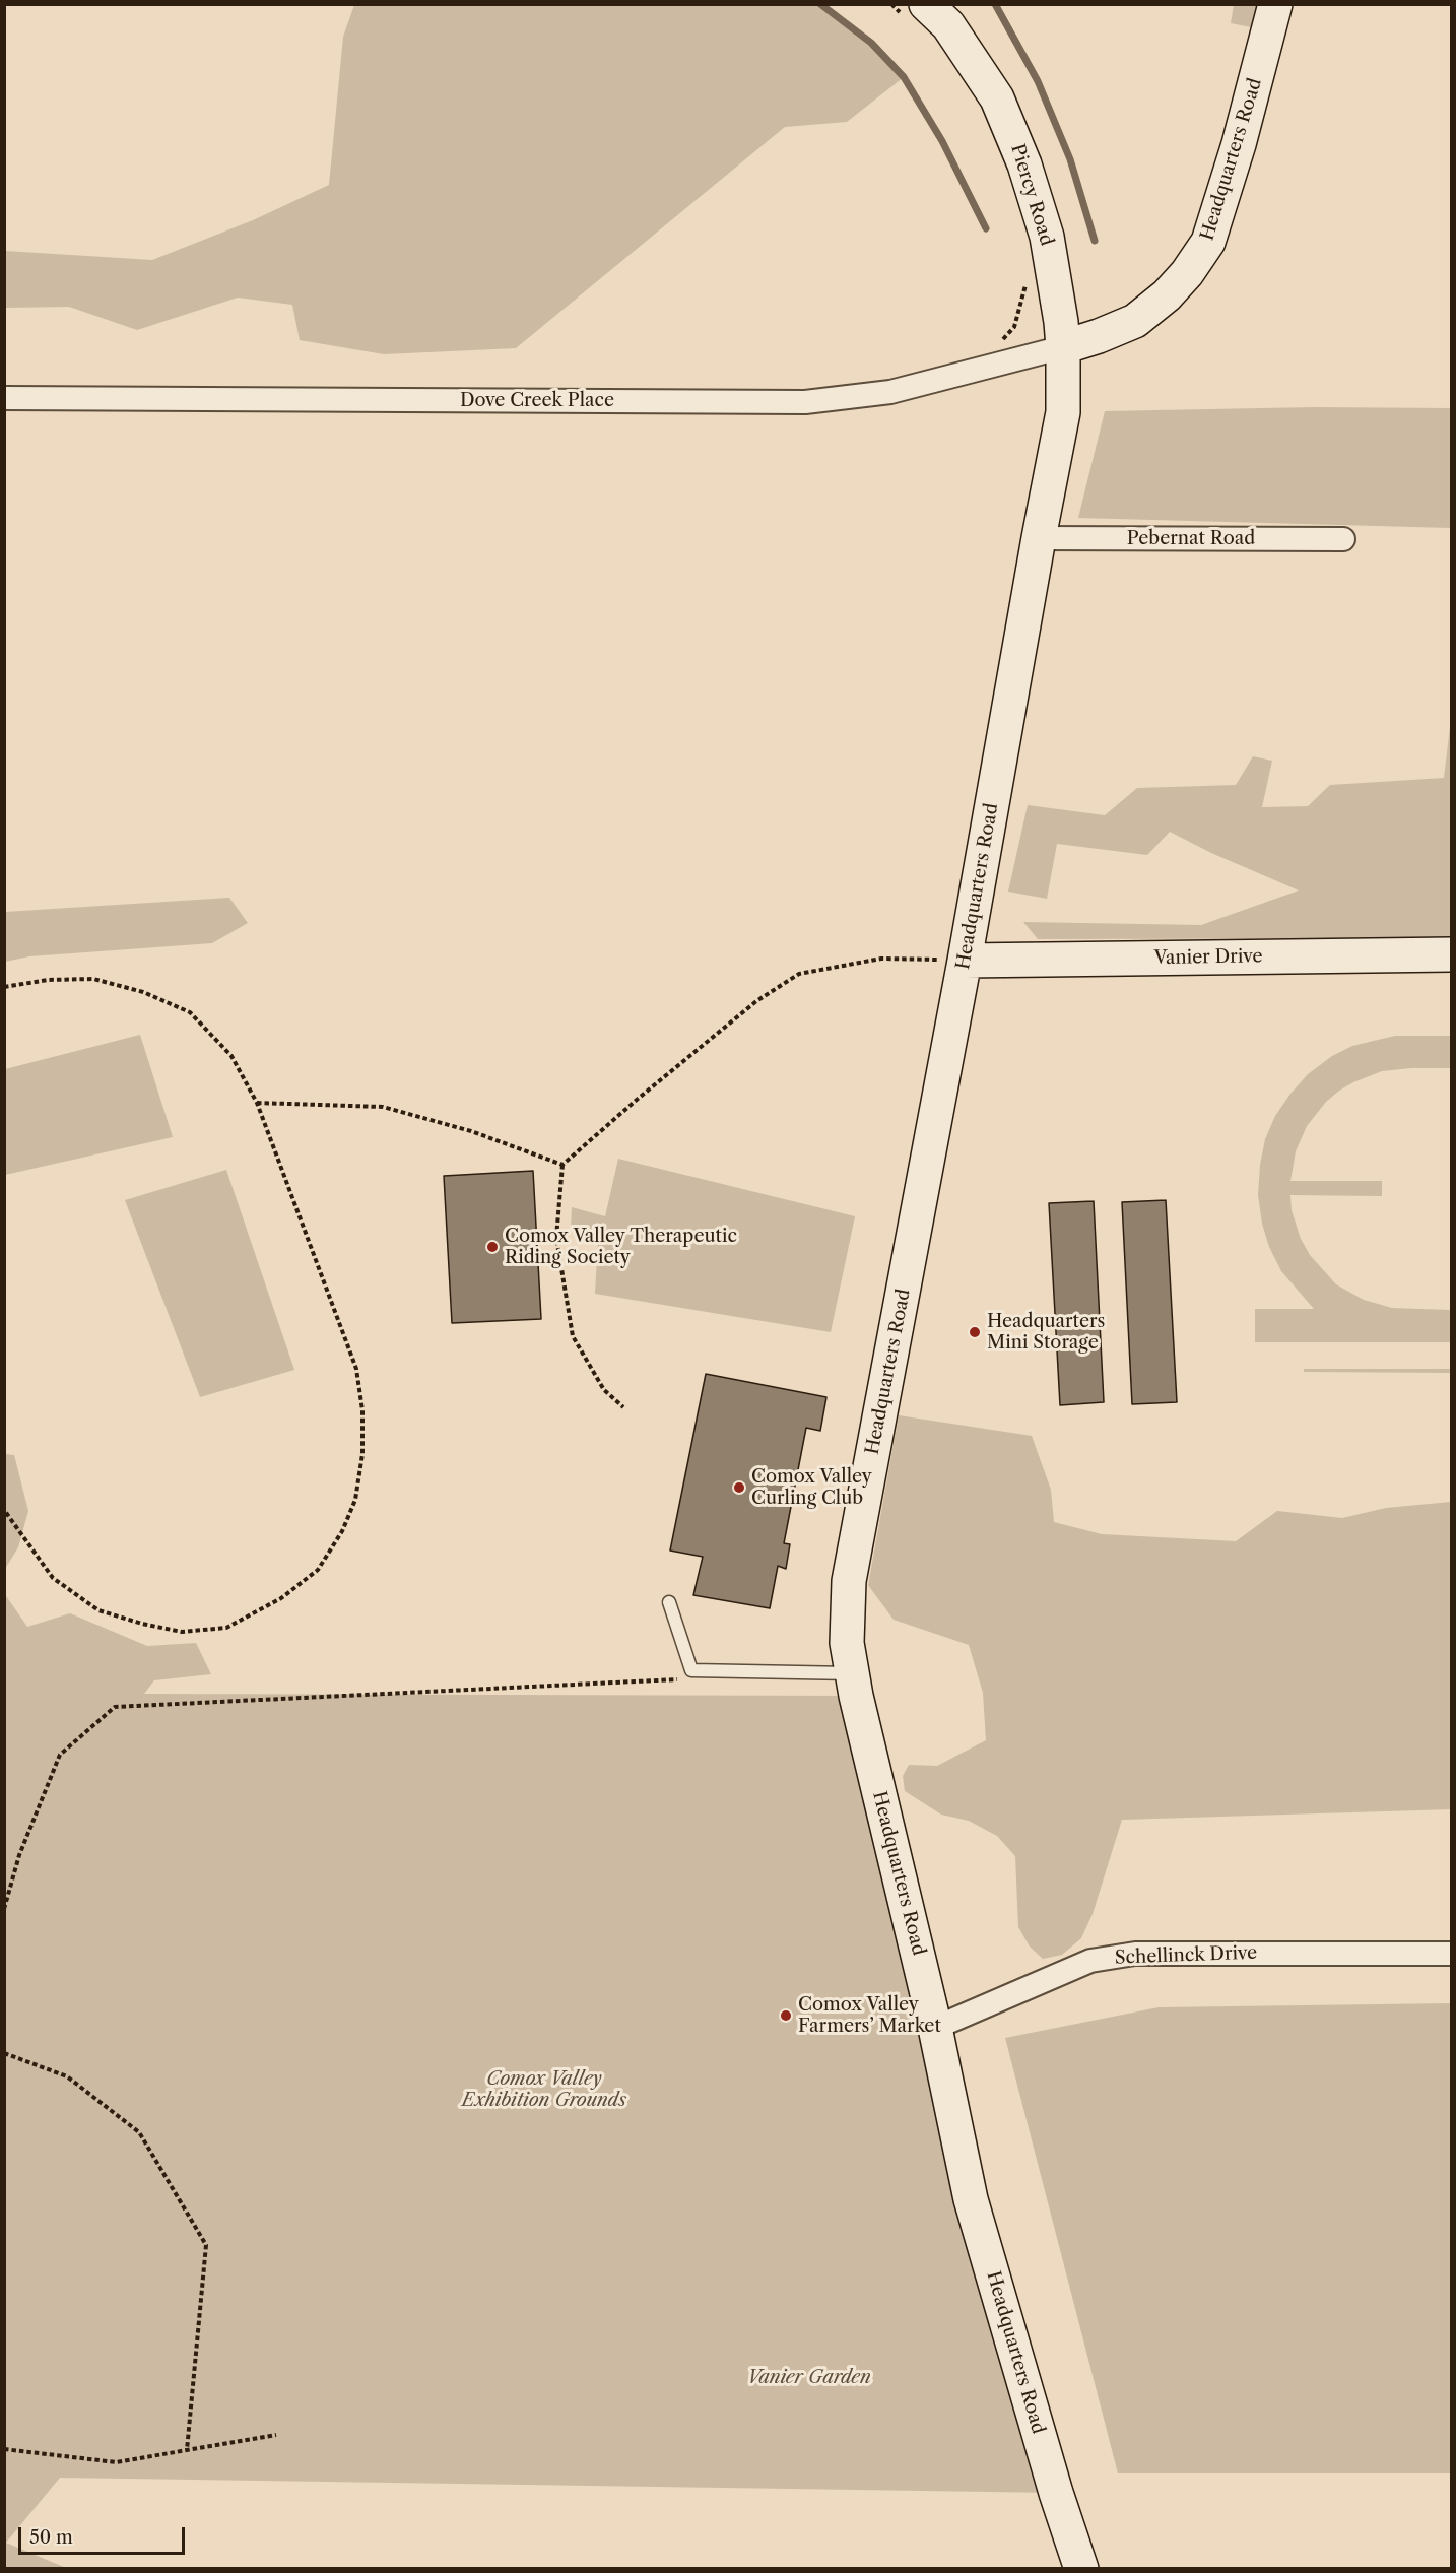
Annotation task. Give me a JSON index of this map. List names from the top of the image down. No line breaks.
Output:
{"streets":{"main road":["Headquarters Road","Piercy Road","Vanier Drive"],"street":["Dove Creek Place","Pebernat Road","Schellinck Drive"]},"crossings":[["Headquarters Road","Piercy Road"],["Headquarters Road","Dove Creek Place"],["Headquarters Road","Pebernat Road"],["Headquarters Road","Vanier Drive"],["Headquarters Road","Schellinck Drive"],["Piercy Road","Dove Creek Place"]],"parks":["Comox Valley Exhibition Grounds","Vanier Garden"],"places":["Comox Valley Therapeutic Riding Society","Headquarters Mini Storage","Comox Valley Curling Club","Comox Valley Farmers’ Market"],"scale_bar":"50 m"}
